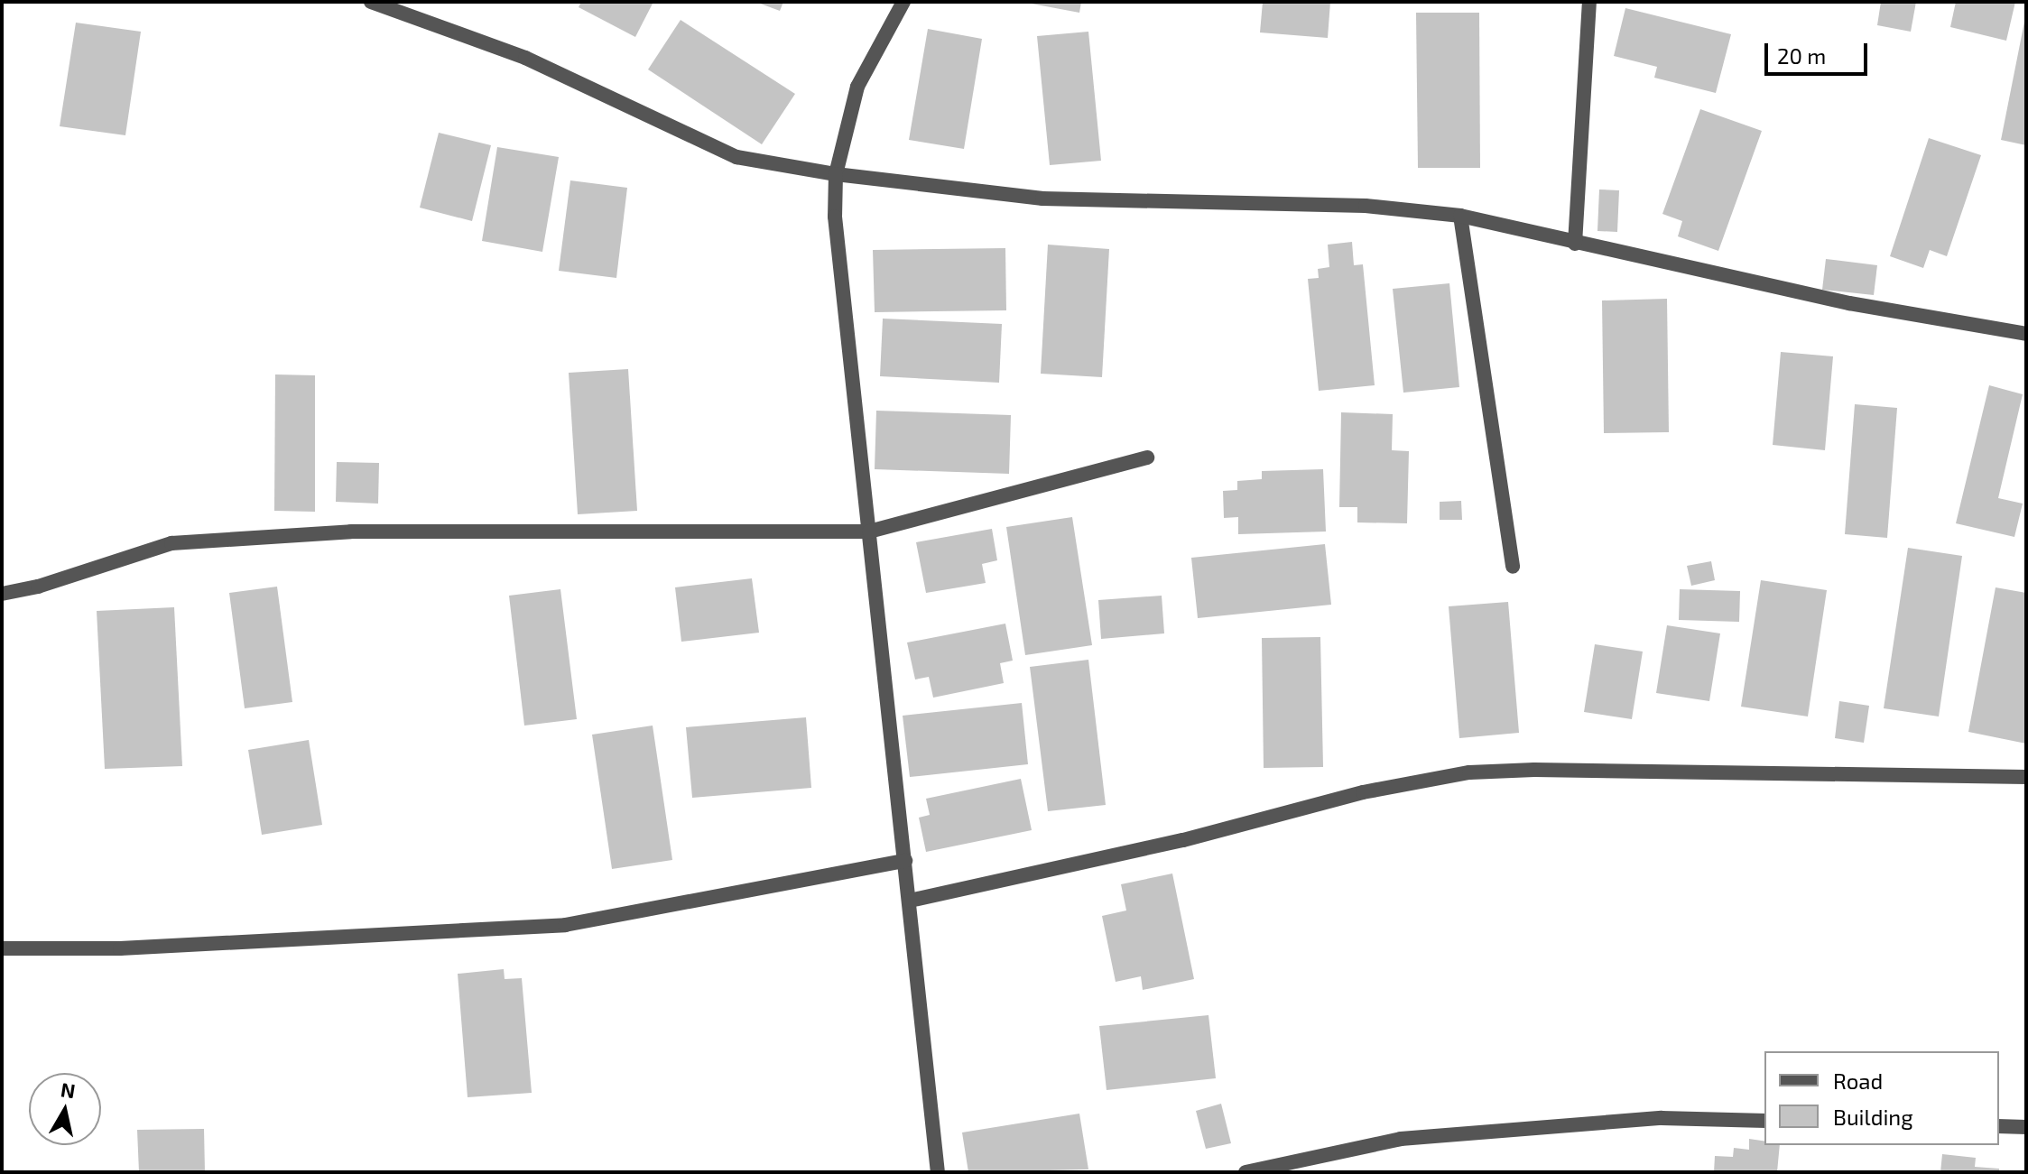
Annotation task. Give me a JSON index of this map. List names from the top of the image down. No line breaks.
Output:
{"legend":["Road","Building"],"scale_bar":"20 m","north":"top"}
